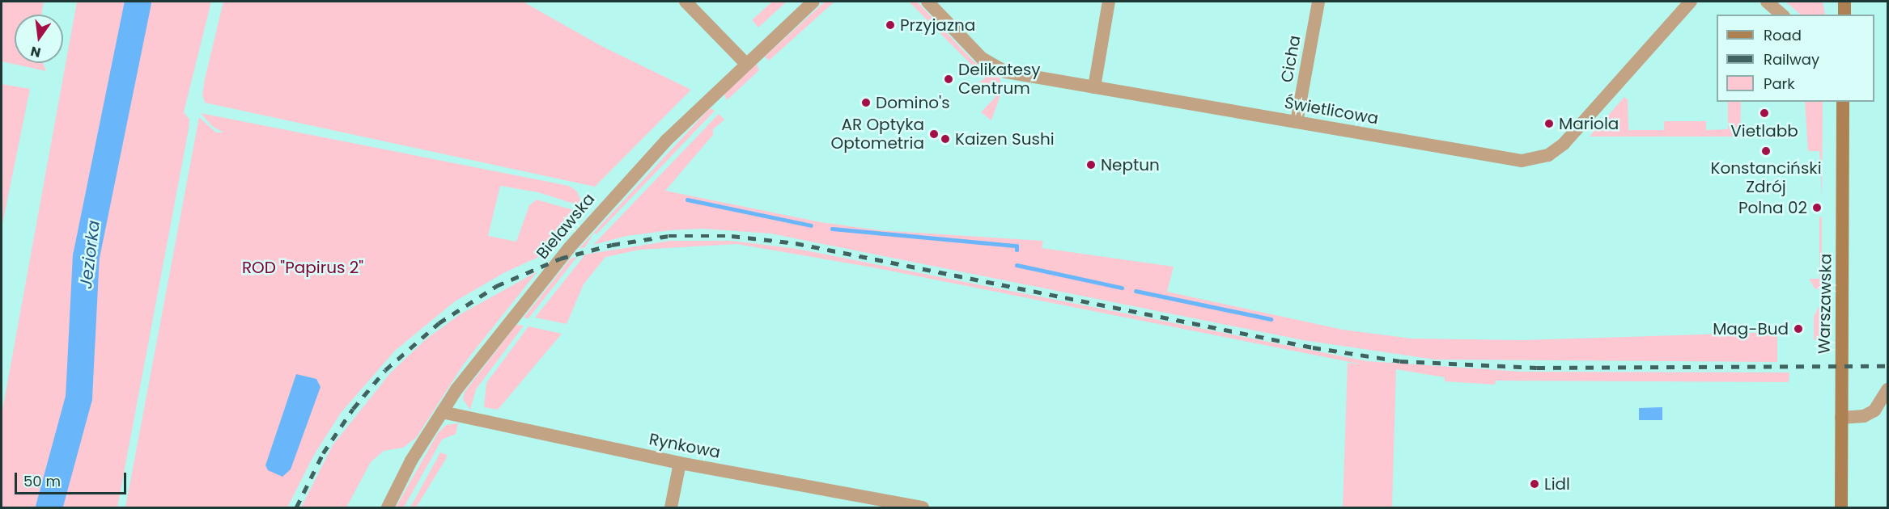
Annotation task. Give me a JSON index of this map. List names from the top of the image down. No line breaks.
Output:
{"streets":{"main road":["Warszawska"],"street":["Cicha","Świetlicowa","Bielawska","Rynkowa"]},"crossings":[["Cicha","Świetlicowa"],["Bielawska","Rynkowa"]],"water":["Jeziorka"],"parks":["ROD \"Papirus 2\""],"places":["Przyjazna","Delikatesy Centrum","Domino's","Vietlabb","Mariola","AR Optyka Optometria","Kaizen Sushi","Konstanciński Zdrój","Neptun","Polna 02","Mag-Bud","Lidl"],"legend":["Road","Railway","Park"],"scale_bar":"50 m","north":"bottom"}
